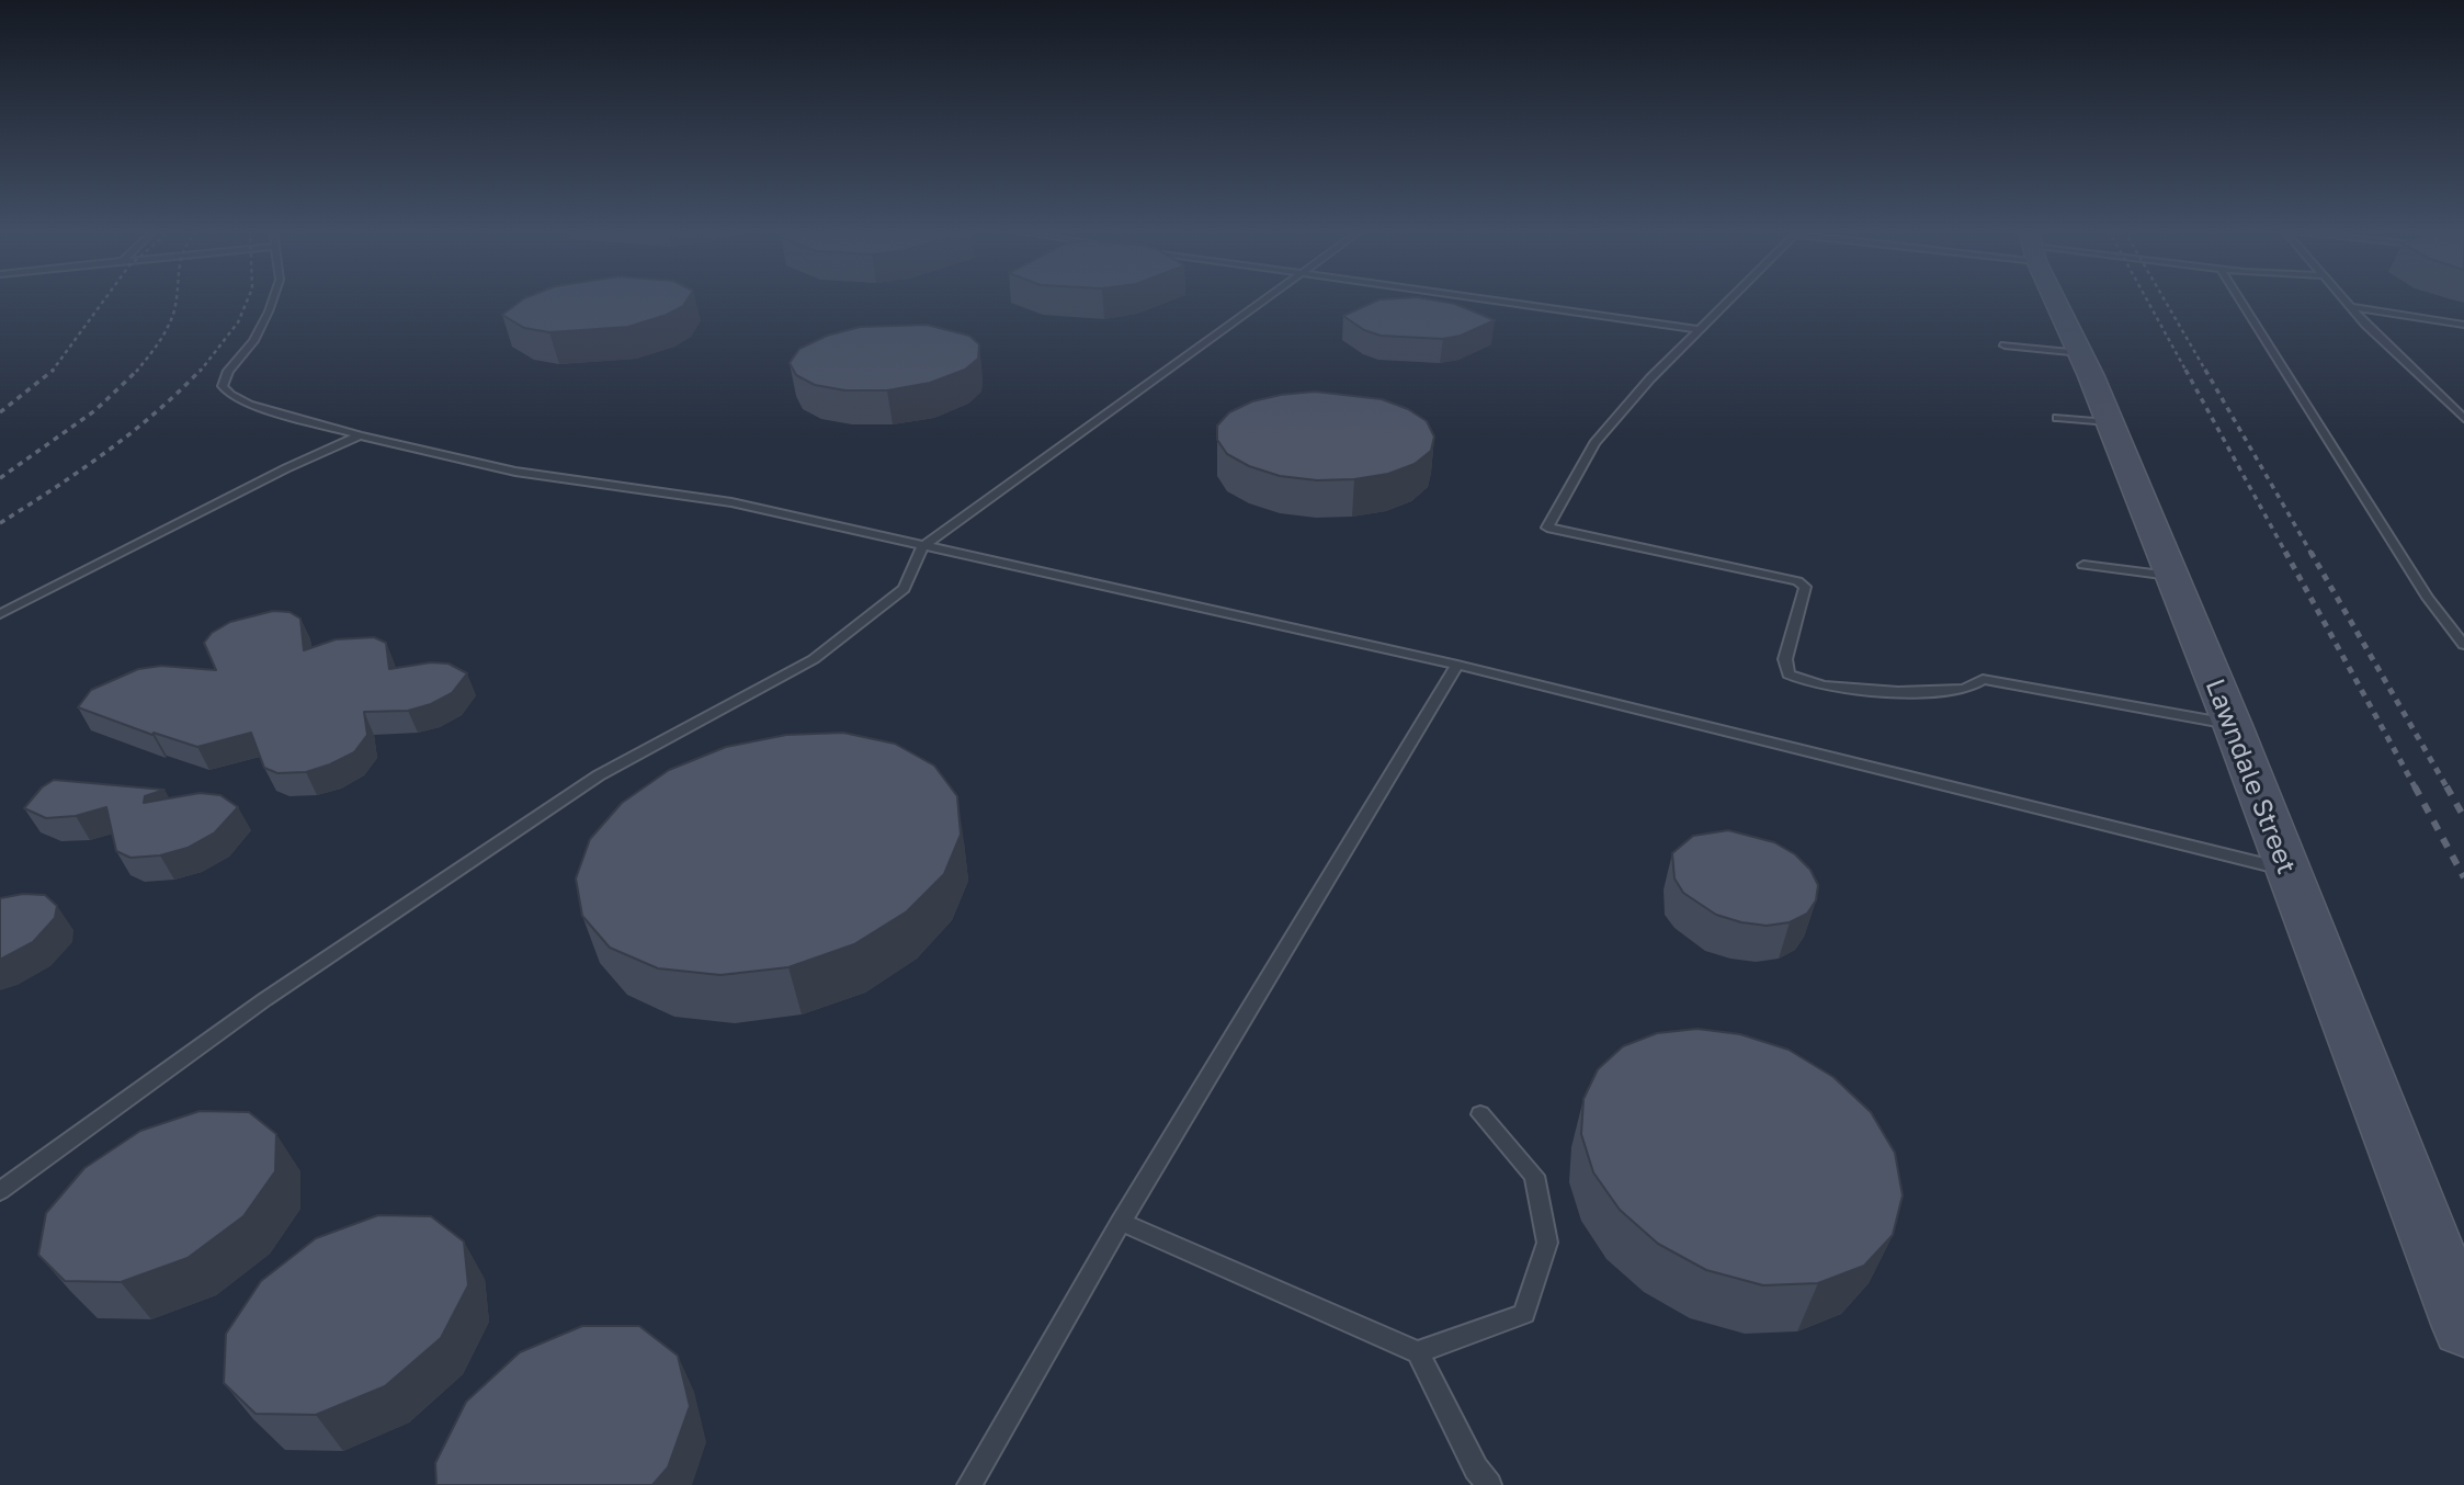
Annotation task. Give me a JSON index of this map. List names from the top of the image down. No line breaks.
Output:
{"streets":{"main road":["Lawndale Street"]}}
